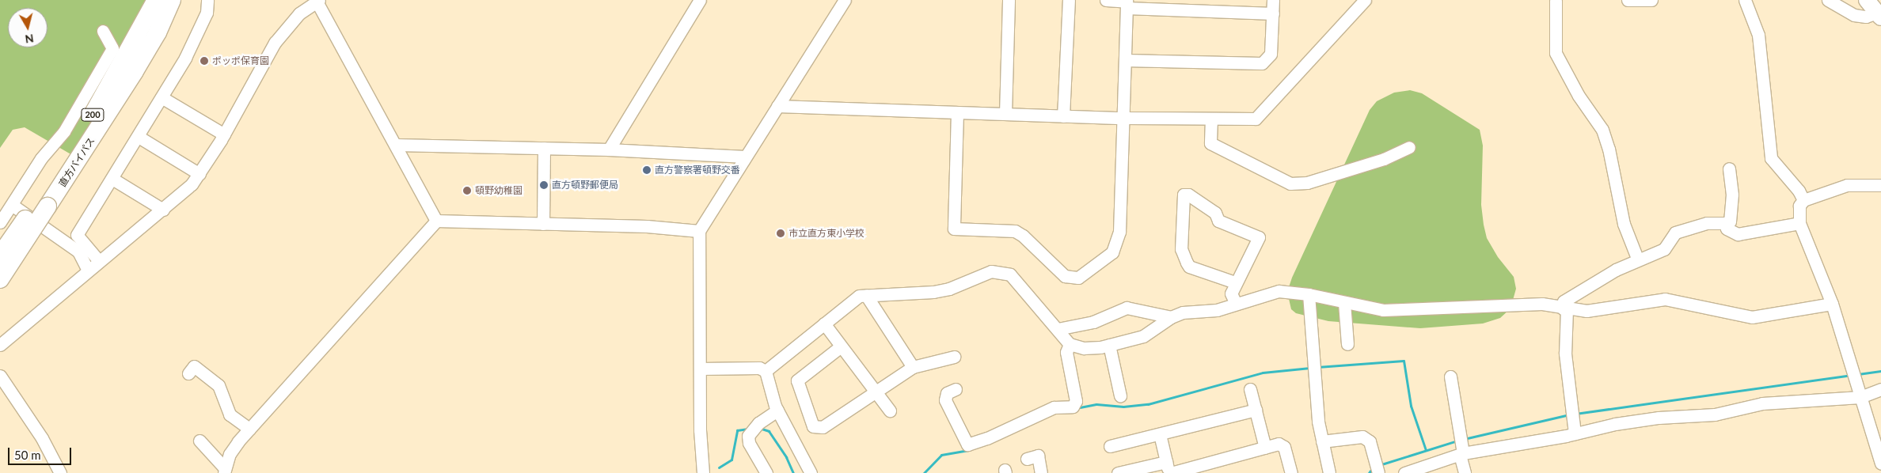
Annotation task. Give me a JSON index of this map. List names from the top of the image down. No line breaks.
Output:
{"streets":{"highway":["200","直方バイパス"]},"places":["ポッポ保育園","直方警察署頓野交番","直方頓野郵便局","頓野幼稚園","市立直方東小学校"],"scale_bar":"50 m","north":"bottom"}
